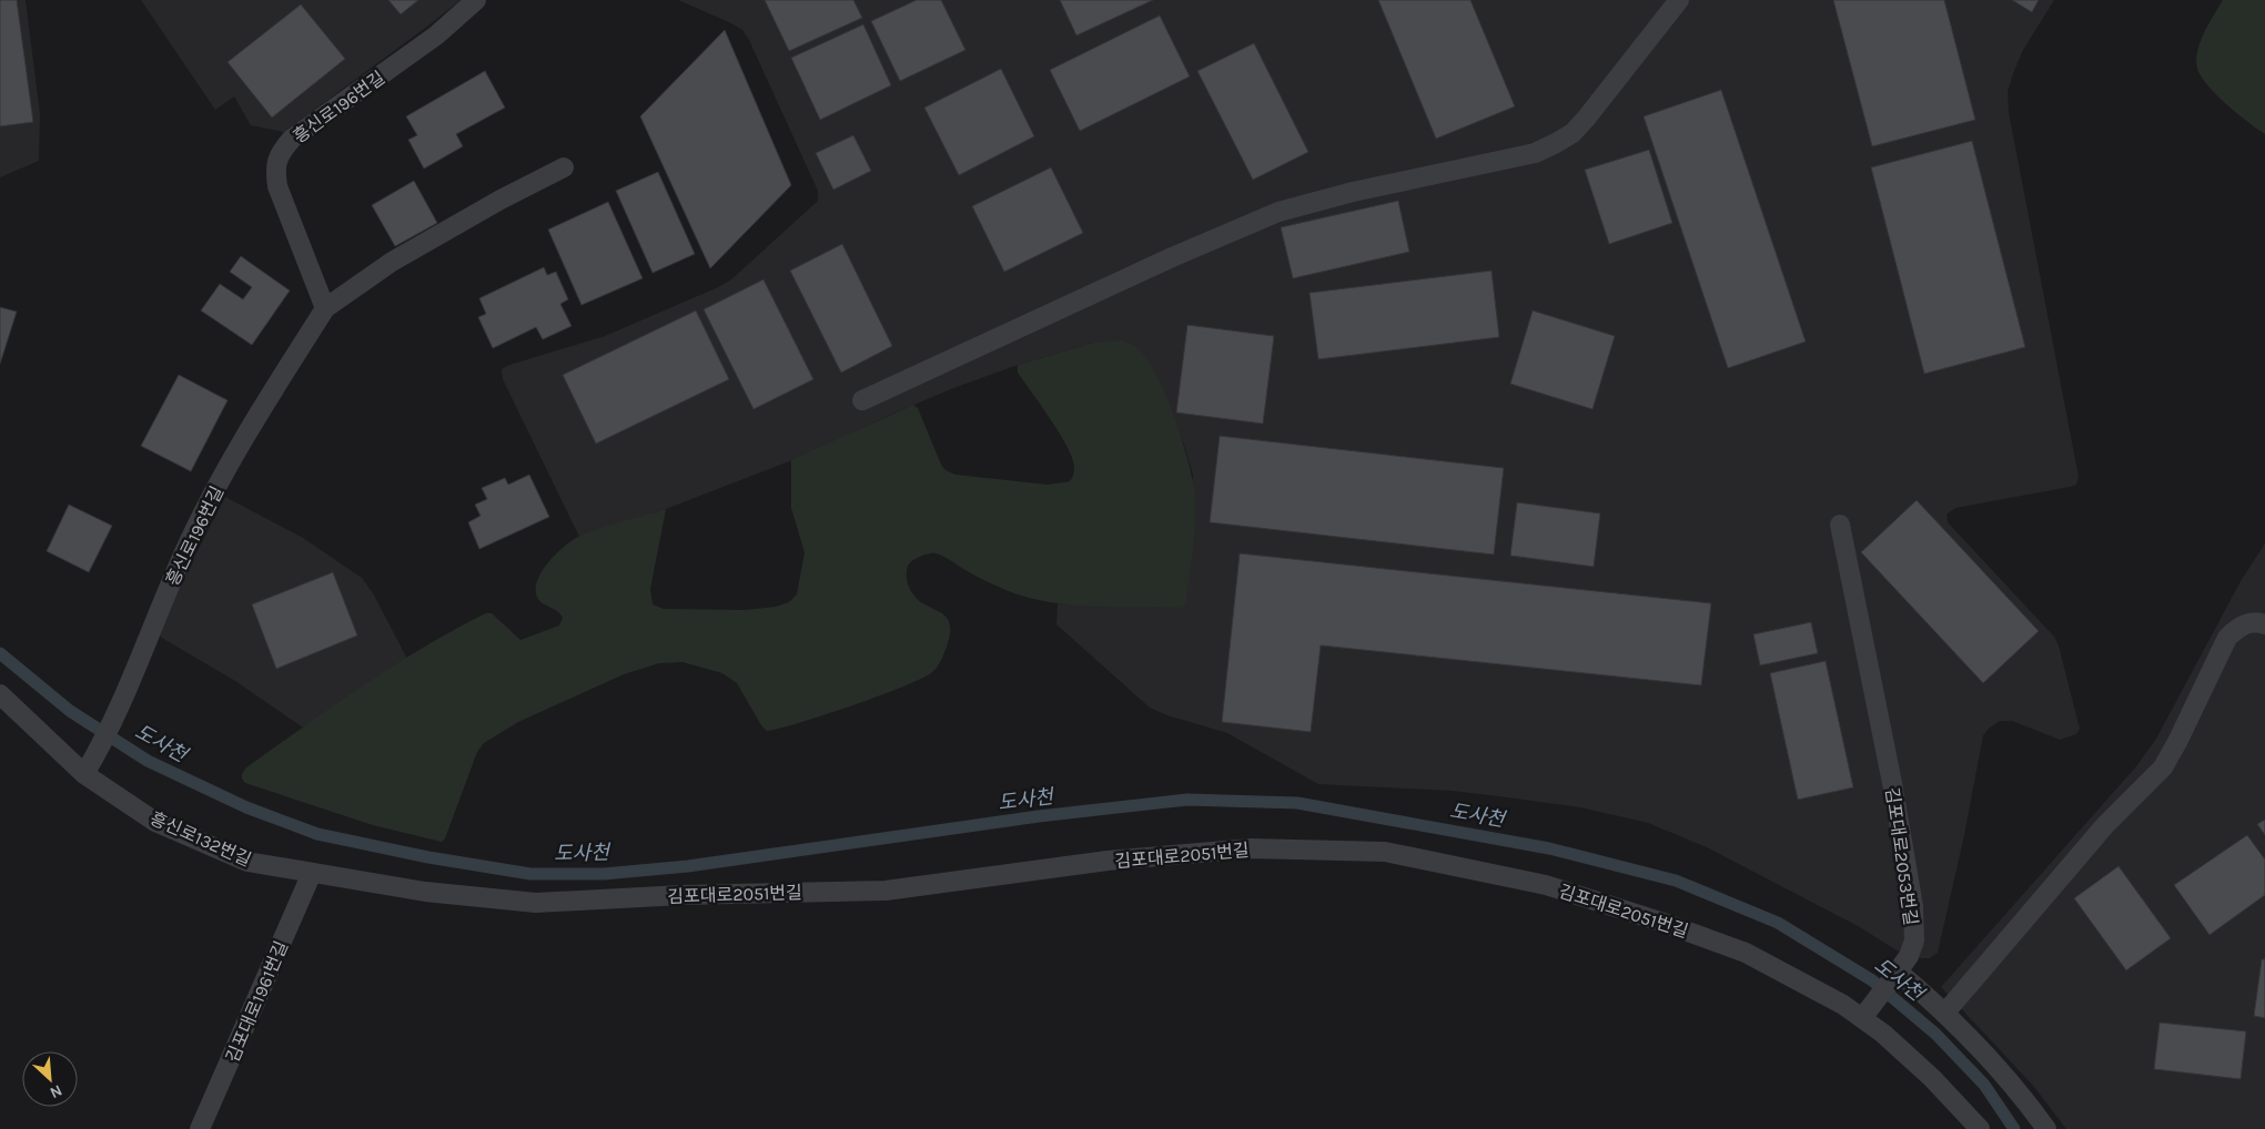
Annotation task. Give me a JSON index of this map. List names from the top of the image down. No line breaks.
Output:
{"streets":{"lane":["흥신로196번길","흥신로132번길","김포대로2051번길","김포대로2053번길","김포대로1961번길"]},"crossings":[["흥신로196번길","흥신로132번길"],["흥신로132번길","김포대로2051번길"],["흥신로132번길","김포대로1961번길"],["김포대로2051번길","김포대로2053번길"],["김포대로2051번길","김포대로1961번길"]],"water":["도사천"],"north":"bottom right"}
